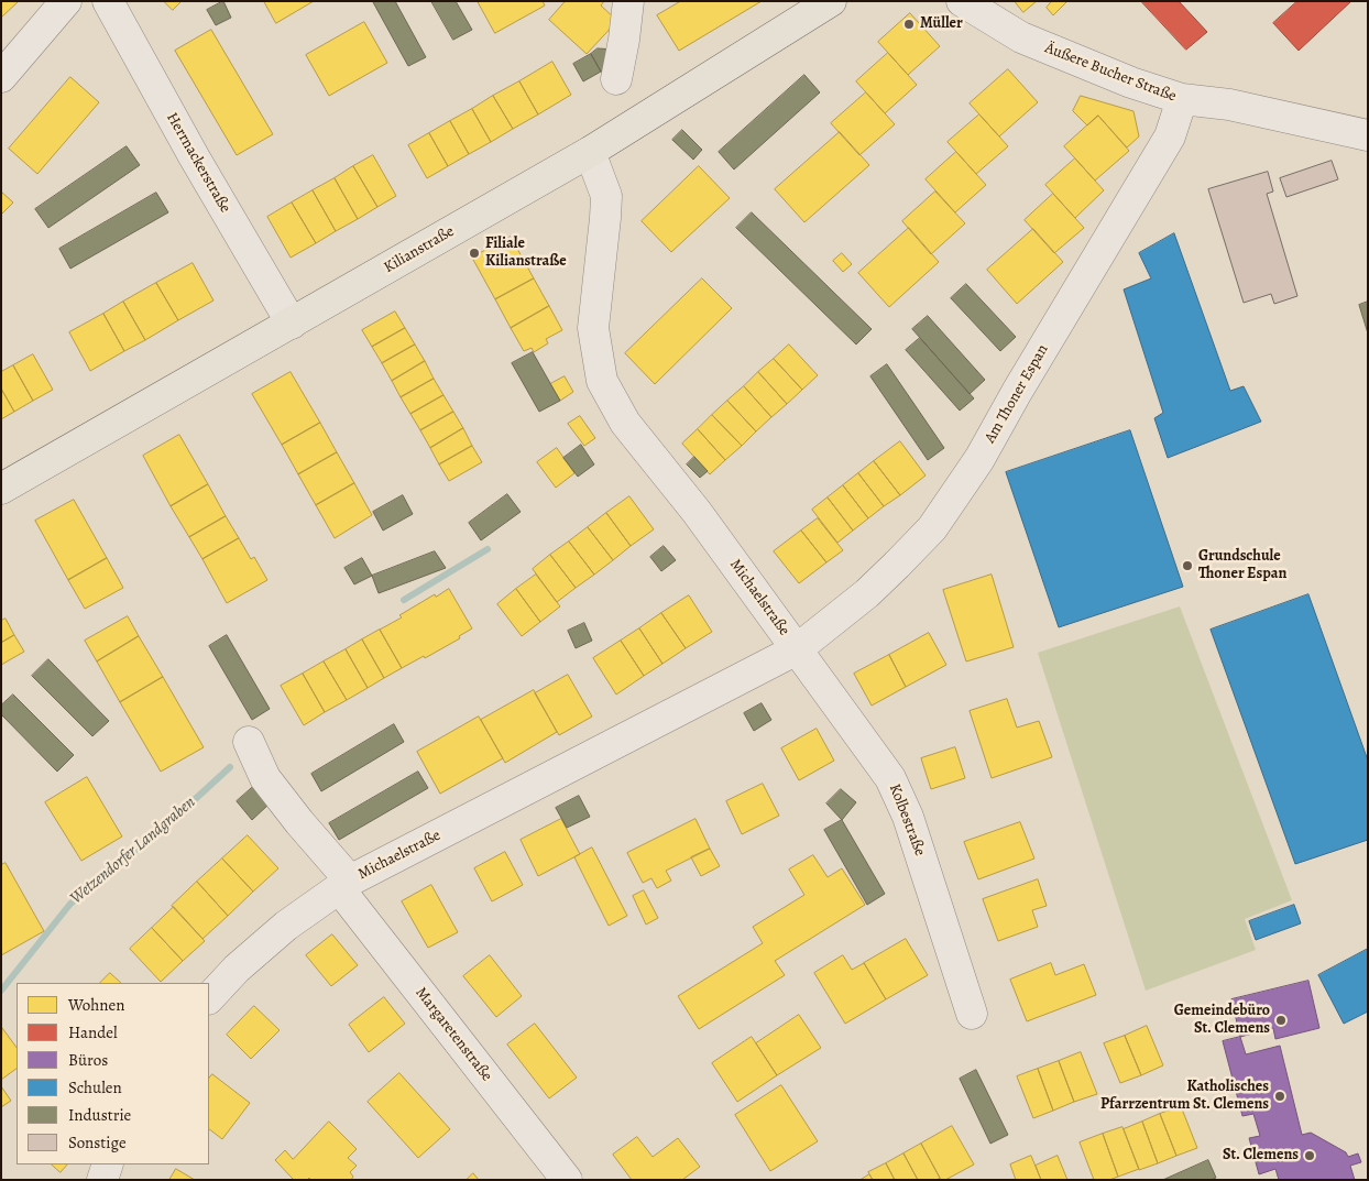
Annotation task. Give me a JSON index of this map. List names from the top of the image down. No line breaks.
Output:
{"streets":{"main road":["Kilianstraße"],"street":["Äußere Bucher Straße","Herrnackerstraße","Am Thoner Espan","Michaelstraße","Kolbestraße","Margaretenstraße"]},"crossings":[["Äußere Bucher Straße","Am Thoner Espan"],["Herrnackerstraße","Kilianstraße"],["Kilianstraße","Michaelstraße"],["Am Thoner Espan","Michaelstraße"],["Am Thoner Espan","Kolbestraße"],["Michaelstraße","Kolbestraße"],["Michaelstraße","Margaretenstraße"]],"water":["Wetzendorfer Landgraben"],"places":["Müller","Filiale Kilianstraße","Grundschule Thoner Espan","Gemeindebüro St. Clemens","Katholisches Pfarrzentrum St. Clemens","St. Clemens"],"legend":["Wohnen","Handel","Büros","Schulen","Industrie","Sonstige"]}
